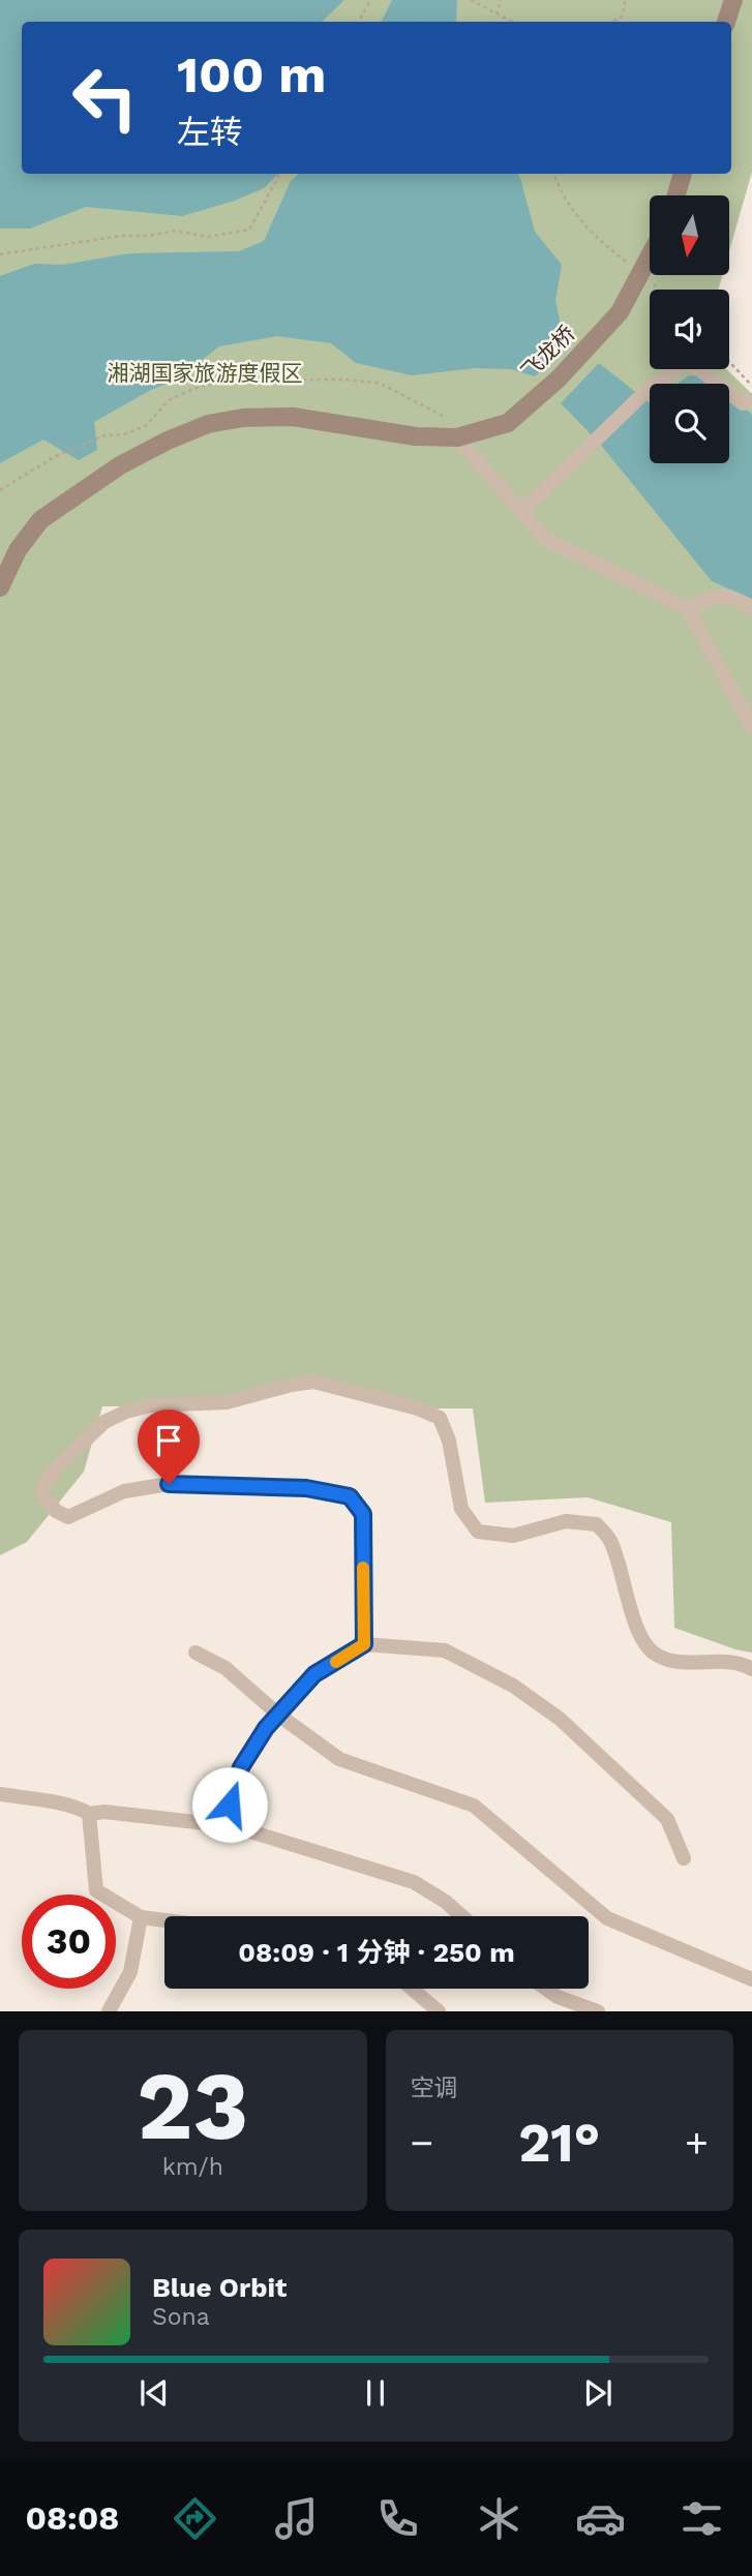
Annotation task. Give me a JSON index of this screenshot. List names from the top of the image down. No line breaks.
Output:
{"streets":{"main road":["飞龙桥"]},"parks":["湘湖国家旅游度假区"],"north":"bottom","page":{"turn":["100 m","左转"],"limit":"30","trip":"08:09 · 1 分钟 · 250 m","tile":[["23","km/h"],"空调"],"heat":["−","21°","+"],"song":["Blue Orbit","Sona"],"tabs":"08:08"}}
